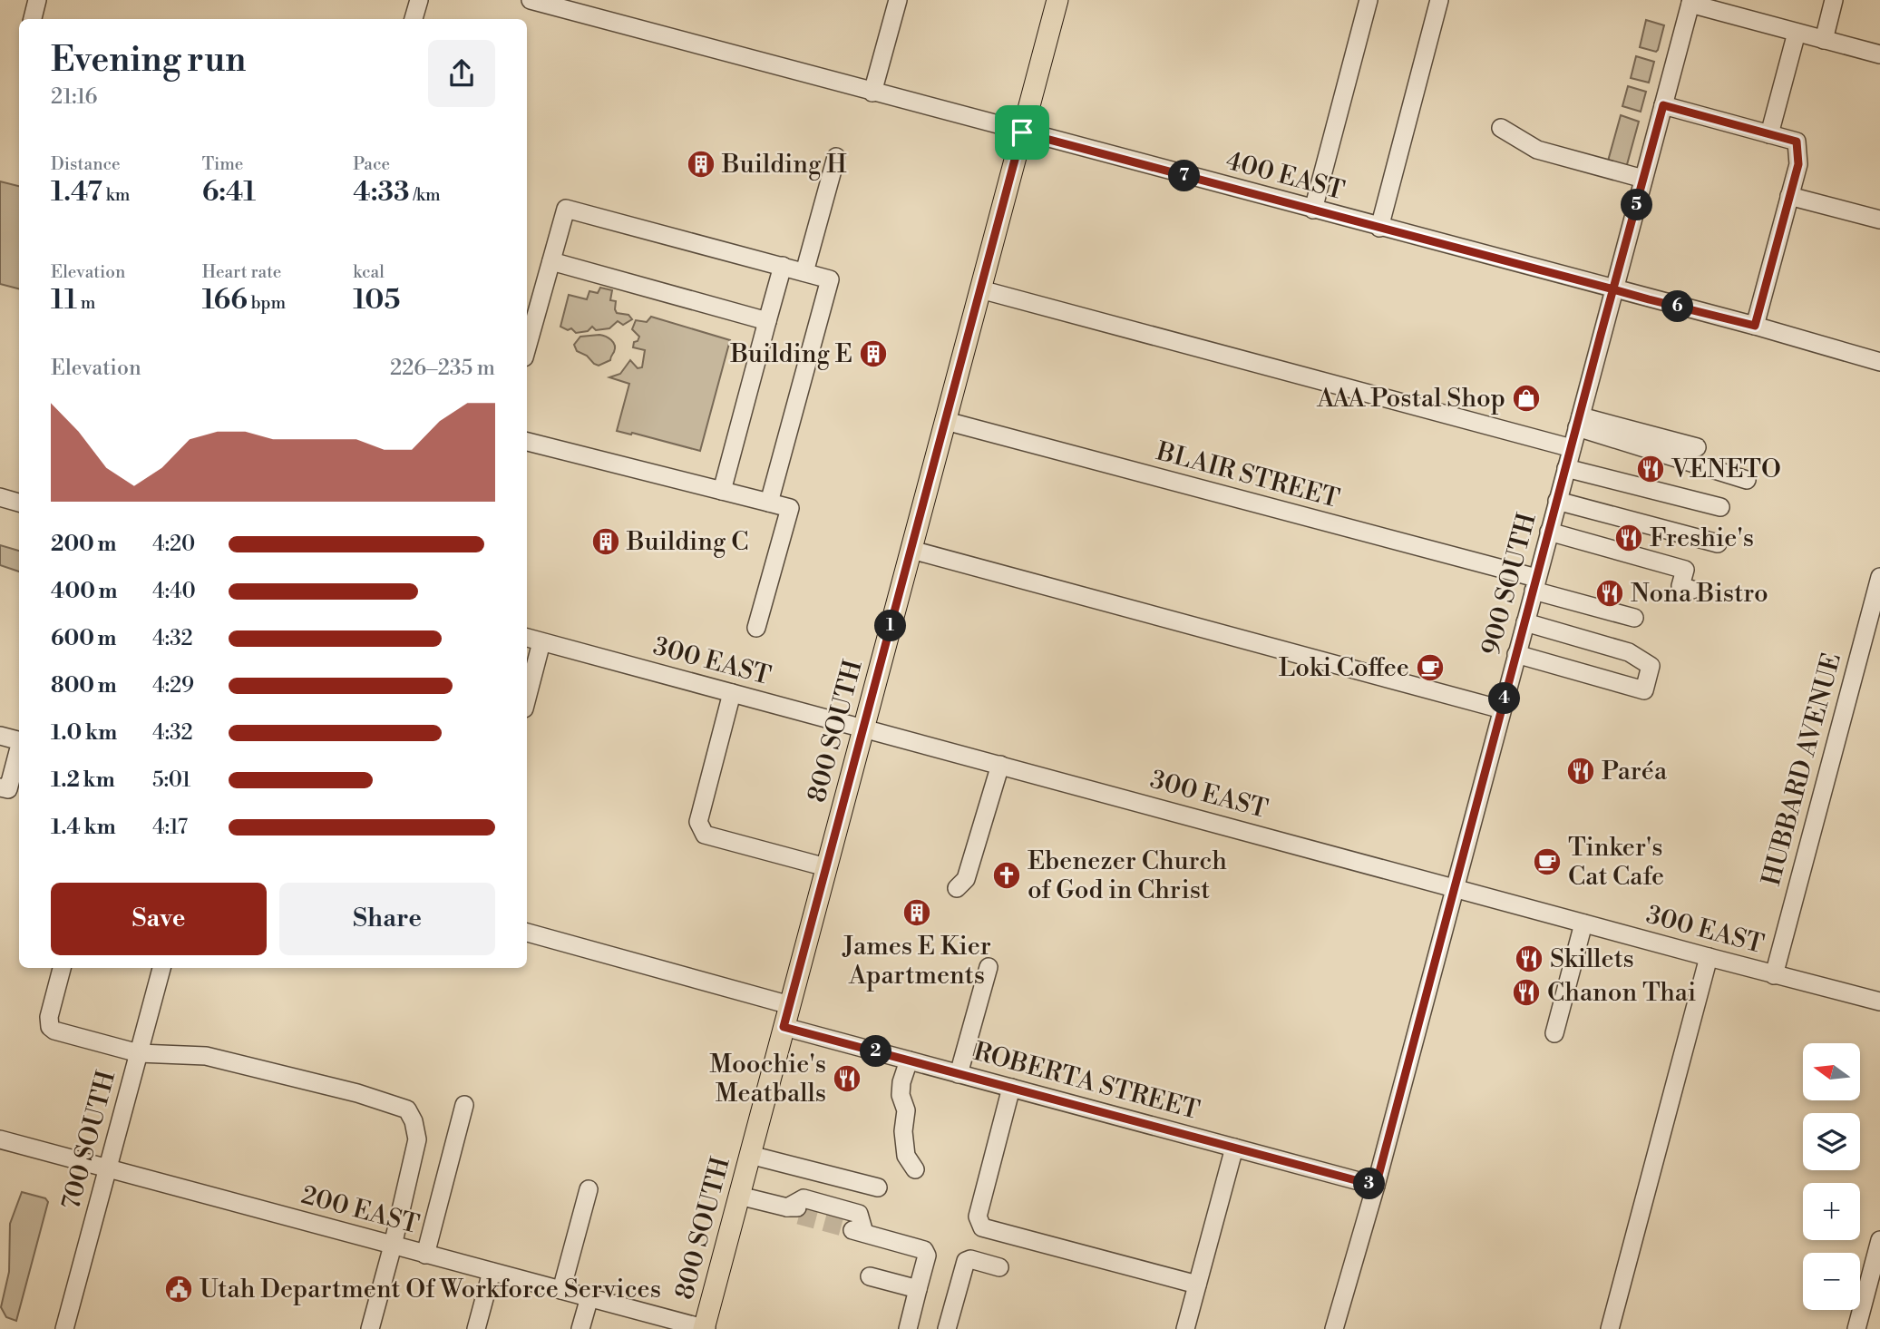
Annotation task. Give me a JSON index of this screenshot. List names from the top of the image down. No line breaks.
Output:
{"streets":{"main road":["800 SOUTH"],"street":["400 EAST","BLAIR STREET","900 SOUTH","300 EAST","HUBBARD AVENUE","ROBERTA STREET","700 SOUTH","200 EAST"]},"crossings":[["400 EAST","900 SOUTH"],["400 EAST","800 SOUTH"],["BLAIR STREET","900 SOUTH"],["BLAIR STREET","800 SOUTH"],["900 SOUTH","300 EAST"],["900 SOUTH","ROBERTA STREET"],["300 EAST","800 SOUTH"],["300 EAST","HUBBARD AVENUE"],["800 SOUTH","ROBERTA STREET"],["800 SOUTH","200 EAST"],["700 SOUTH","200 EAST"]],"places":{"building":["Building H","Building E","Building C","James E Kier Apartments"],"shop":["AAA Postal Shop"],"restaurant":["VENETO","Freshie's","Nona Bistro","Paréa","Skillets","Chanon Thai","Moochie's Meatballs"],"cafe":["Loki Coffee","Tinker's Cat Cafe"],"church":["Ebenezer Church of God in Christ"],"public building":["Utah Department Of Workforce Services"]},"north":"left","page":{"heading":["Evening run","21:16"],"stats":[["Distance","1.47 km"],["Time","6:41"],["Pace","4:33 /km"],["Elevation","11 m"],["Heart rate","166 bpm"],["kcal","105"]],"pins":["7","5","6","1","4","2","3"],"chart":["Elevation","226–235 m"],"list":[{"name":"200 m","note":"4:20"},{"name":"400 m","note":"4:40"},{"name":"600 m","note":"4:32"},{"name":"800 m","note":"4:29"},{"name":"1.0 km","note":"4:32"},{"name":"1.2 km","note":"5:01"},{"name":"1.4 km","note":"4:17"}],"buttons":["Save","Share"],"map_buttons":["+","−"]}}
